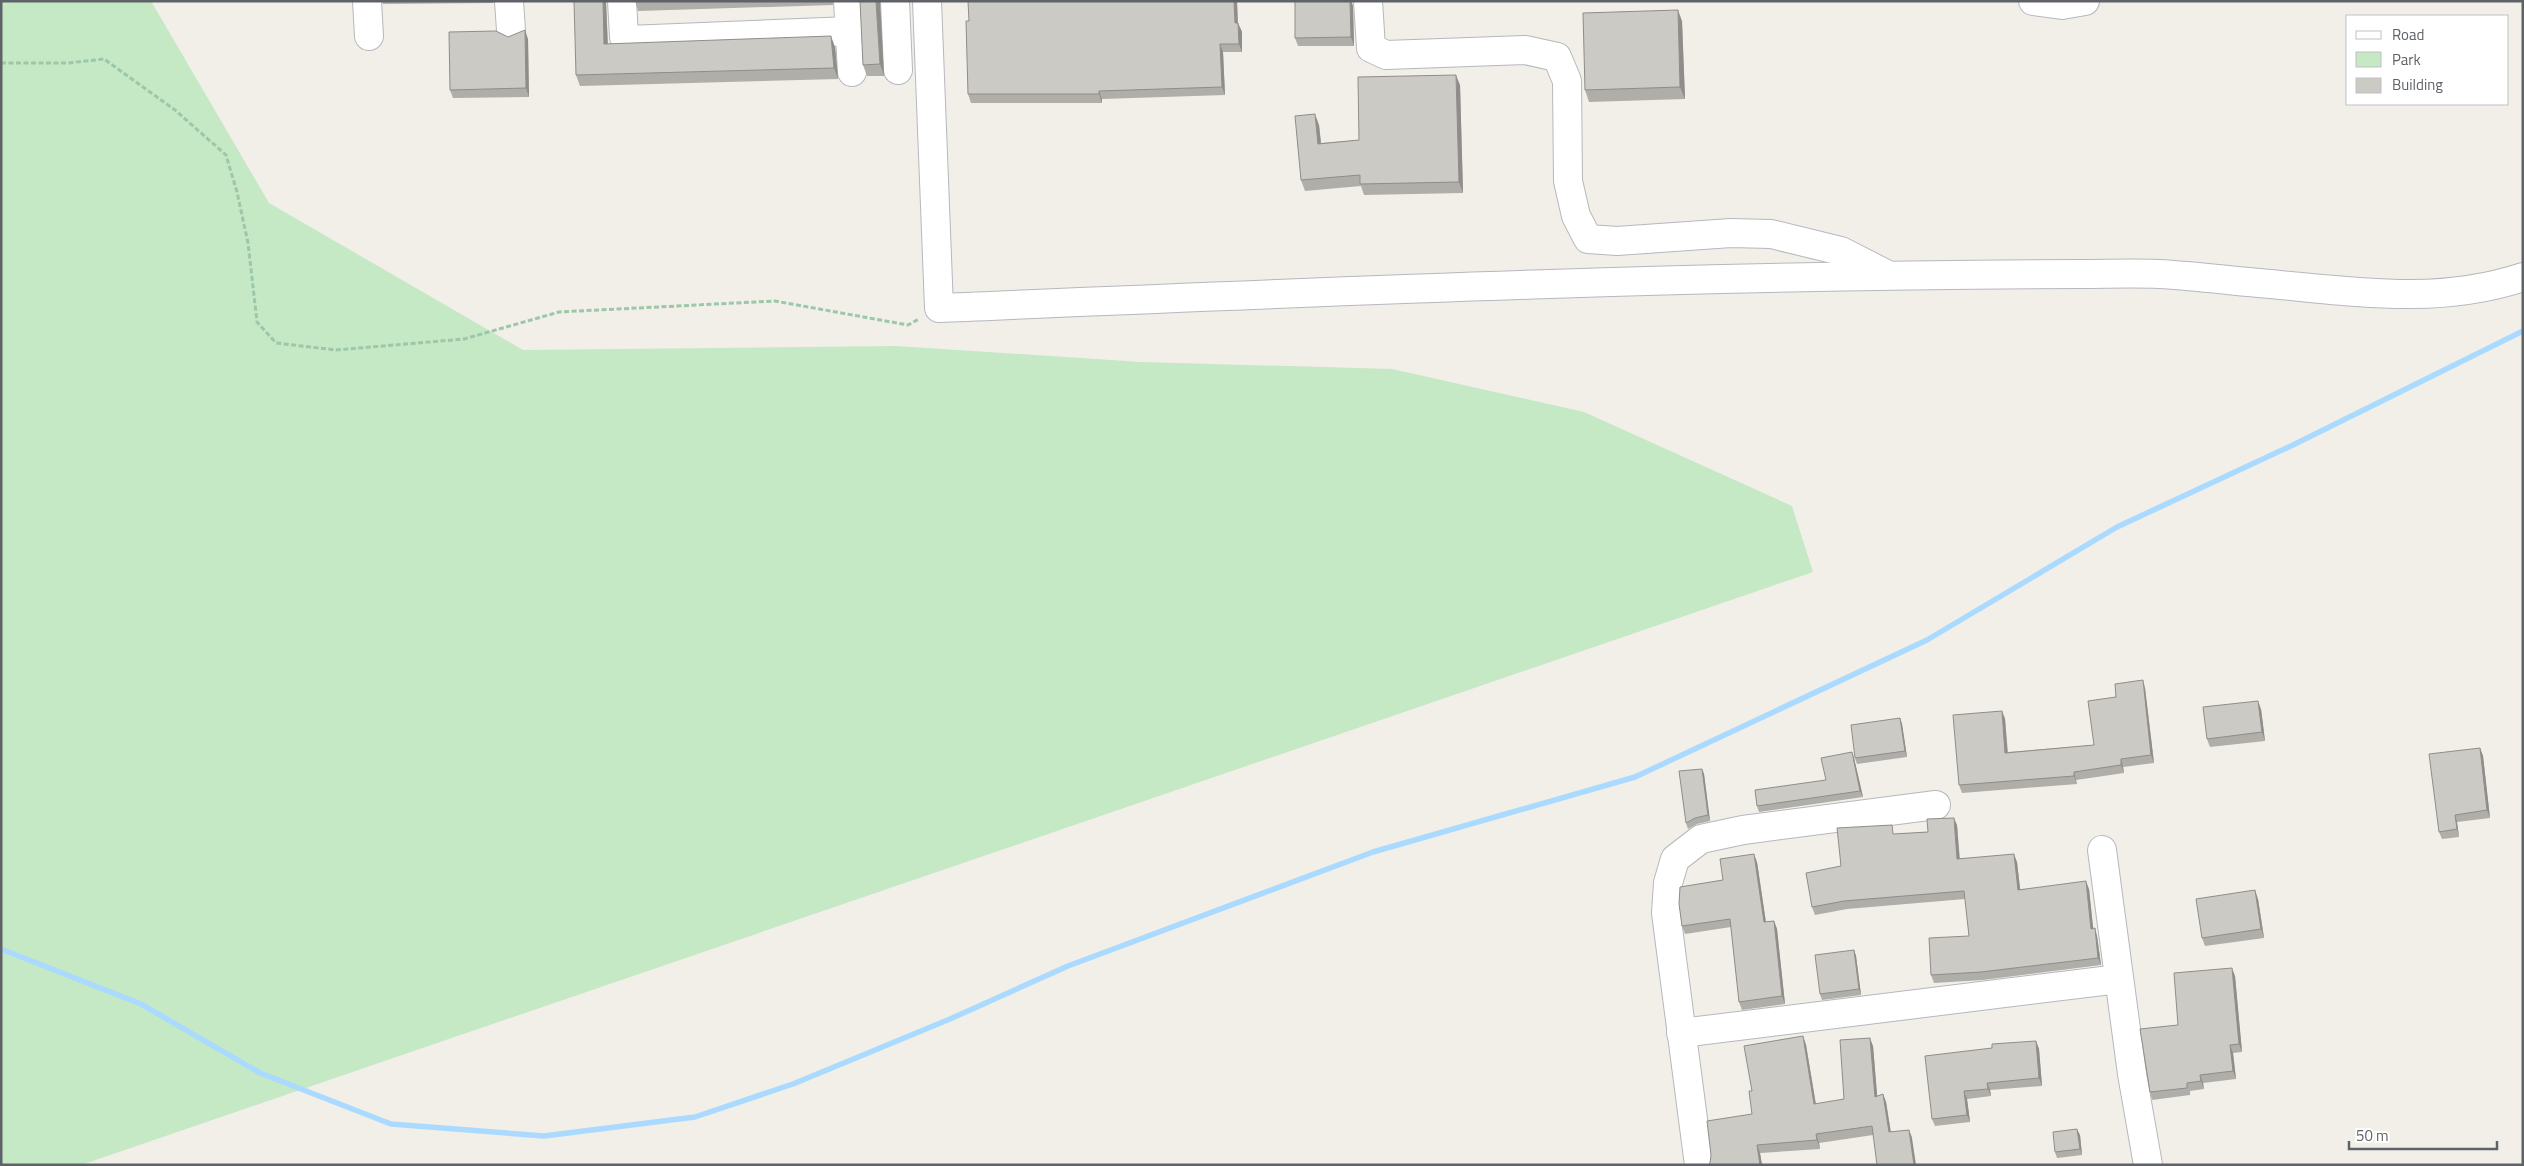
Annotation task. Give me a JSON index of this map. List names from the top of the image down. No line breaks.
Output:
{"legend":["Road","Park","Building"],"scale_bar":"50 m"}
